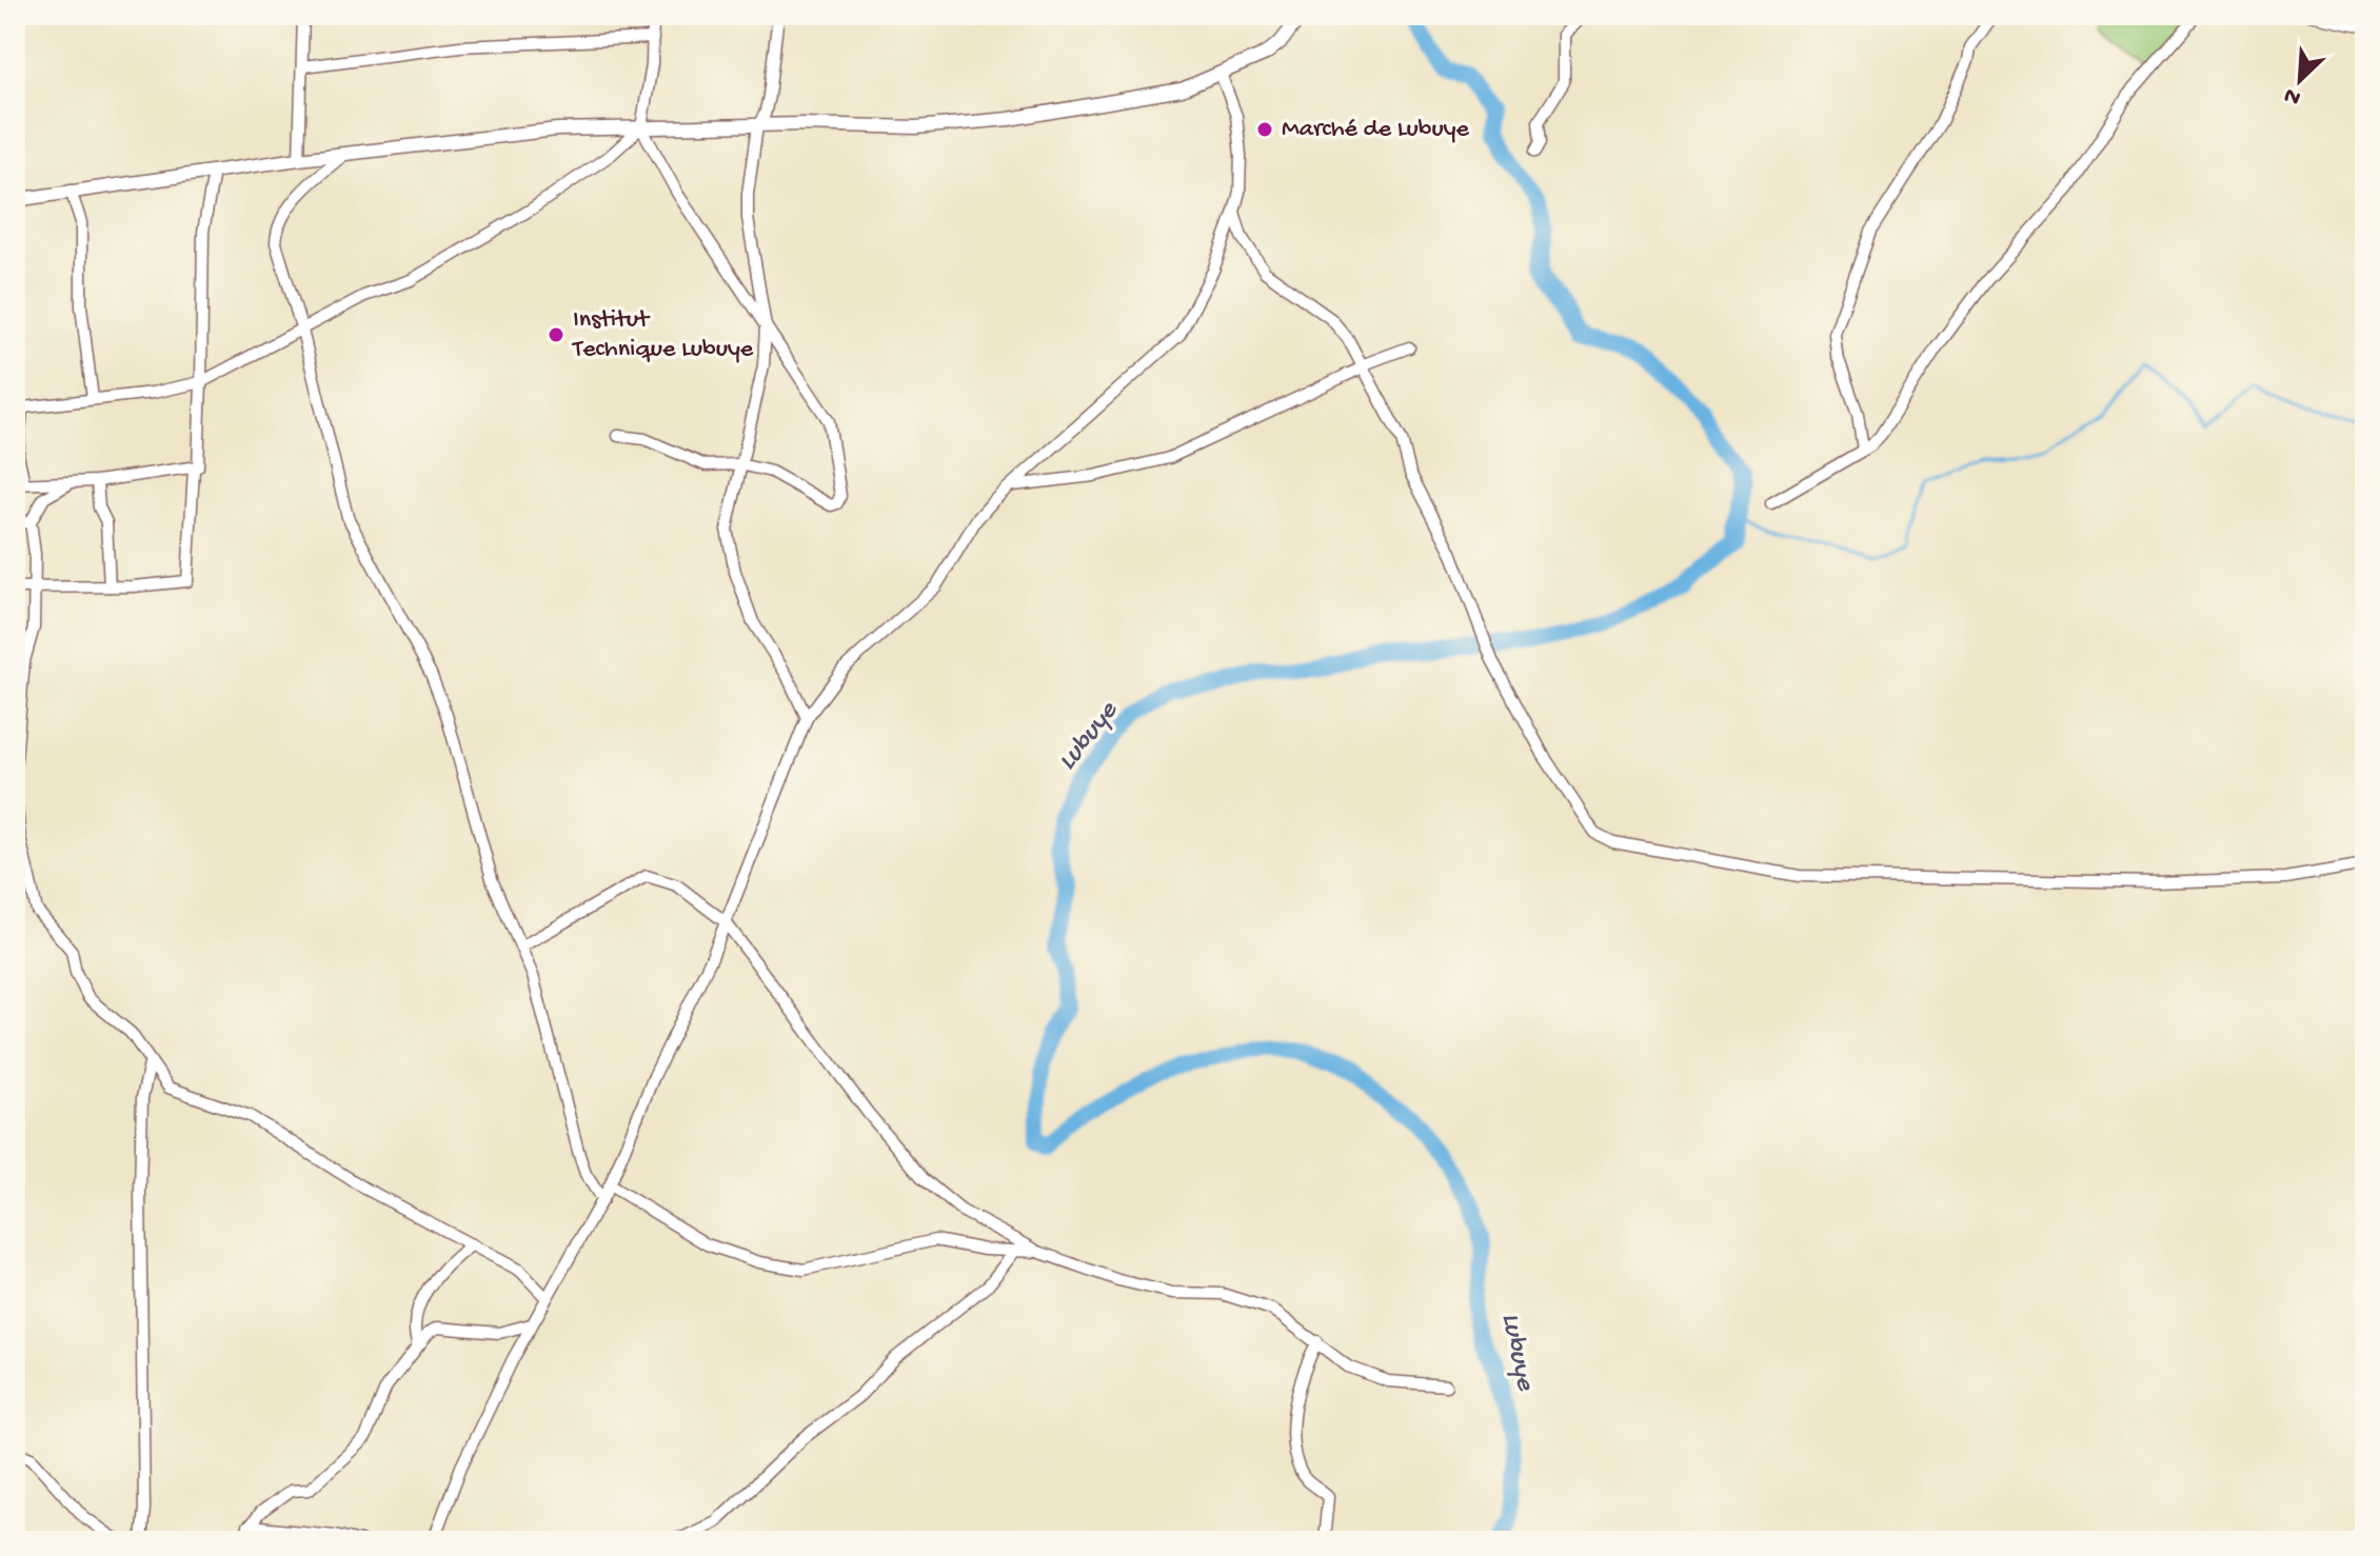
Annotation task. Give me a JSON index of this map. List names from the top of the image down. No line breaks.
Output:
{"water":["Lubuye"],"places":["Marché de Lubuye","Institut Technique Lubuye"],"north":"bottom left"}
